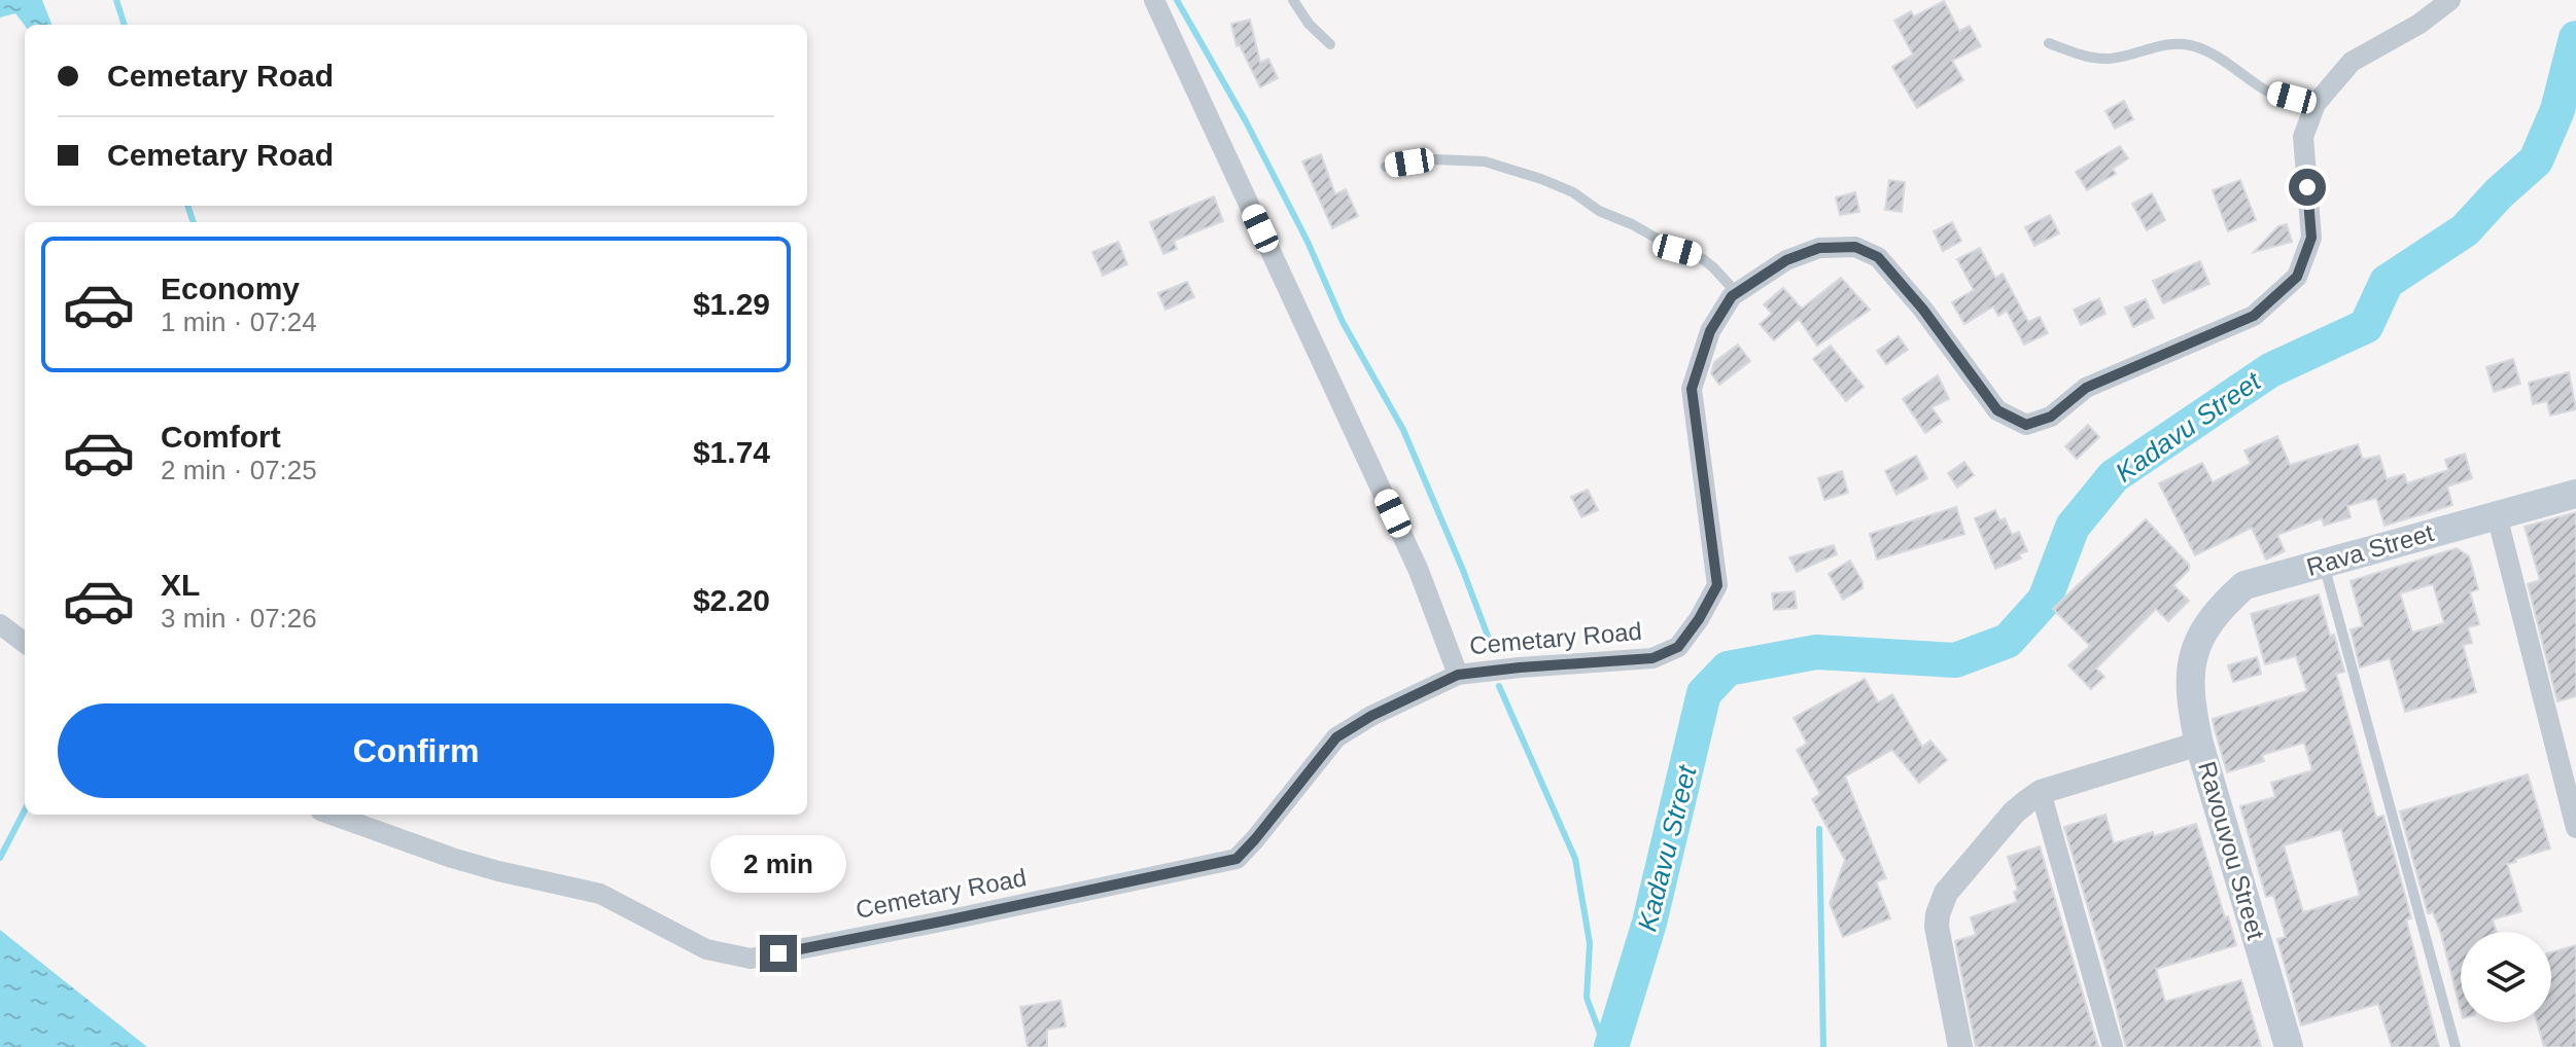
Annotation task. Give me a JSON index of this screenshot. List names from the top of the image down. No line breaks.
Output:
{"streets":{"main road":["Rava Street","Ravouvou Street"],"street":["Cemetary Road"]},"crossings":[["Rava Street","Ravouvou Street"]],"water":["Kadavu Street"],"page":{"banner":["Cemetary Road","Cemetary Road"],"list":[{"name":"Economy","note":"1 min · 07:24","value":"$1.29"},{"name":"Comfort","note":"2 min · 07:25","value":"$1.74"},{"name":"XL","note":"3 min · 07:26","value":"$2.20"}],"buttons":"Confirm","bubble":"2 min"}}
